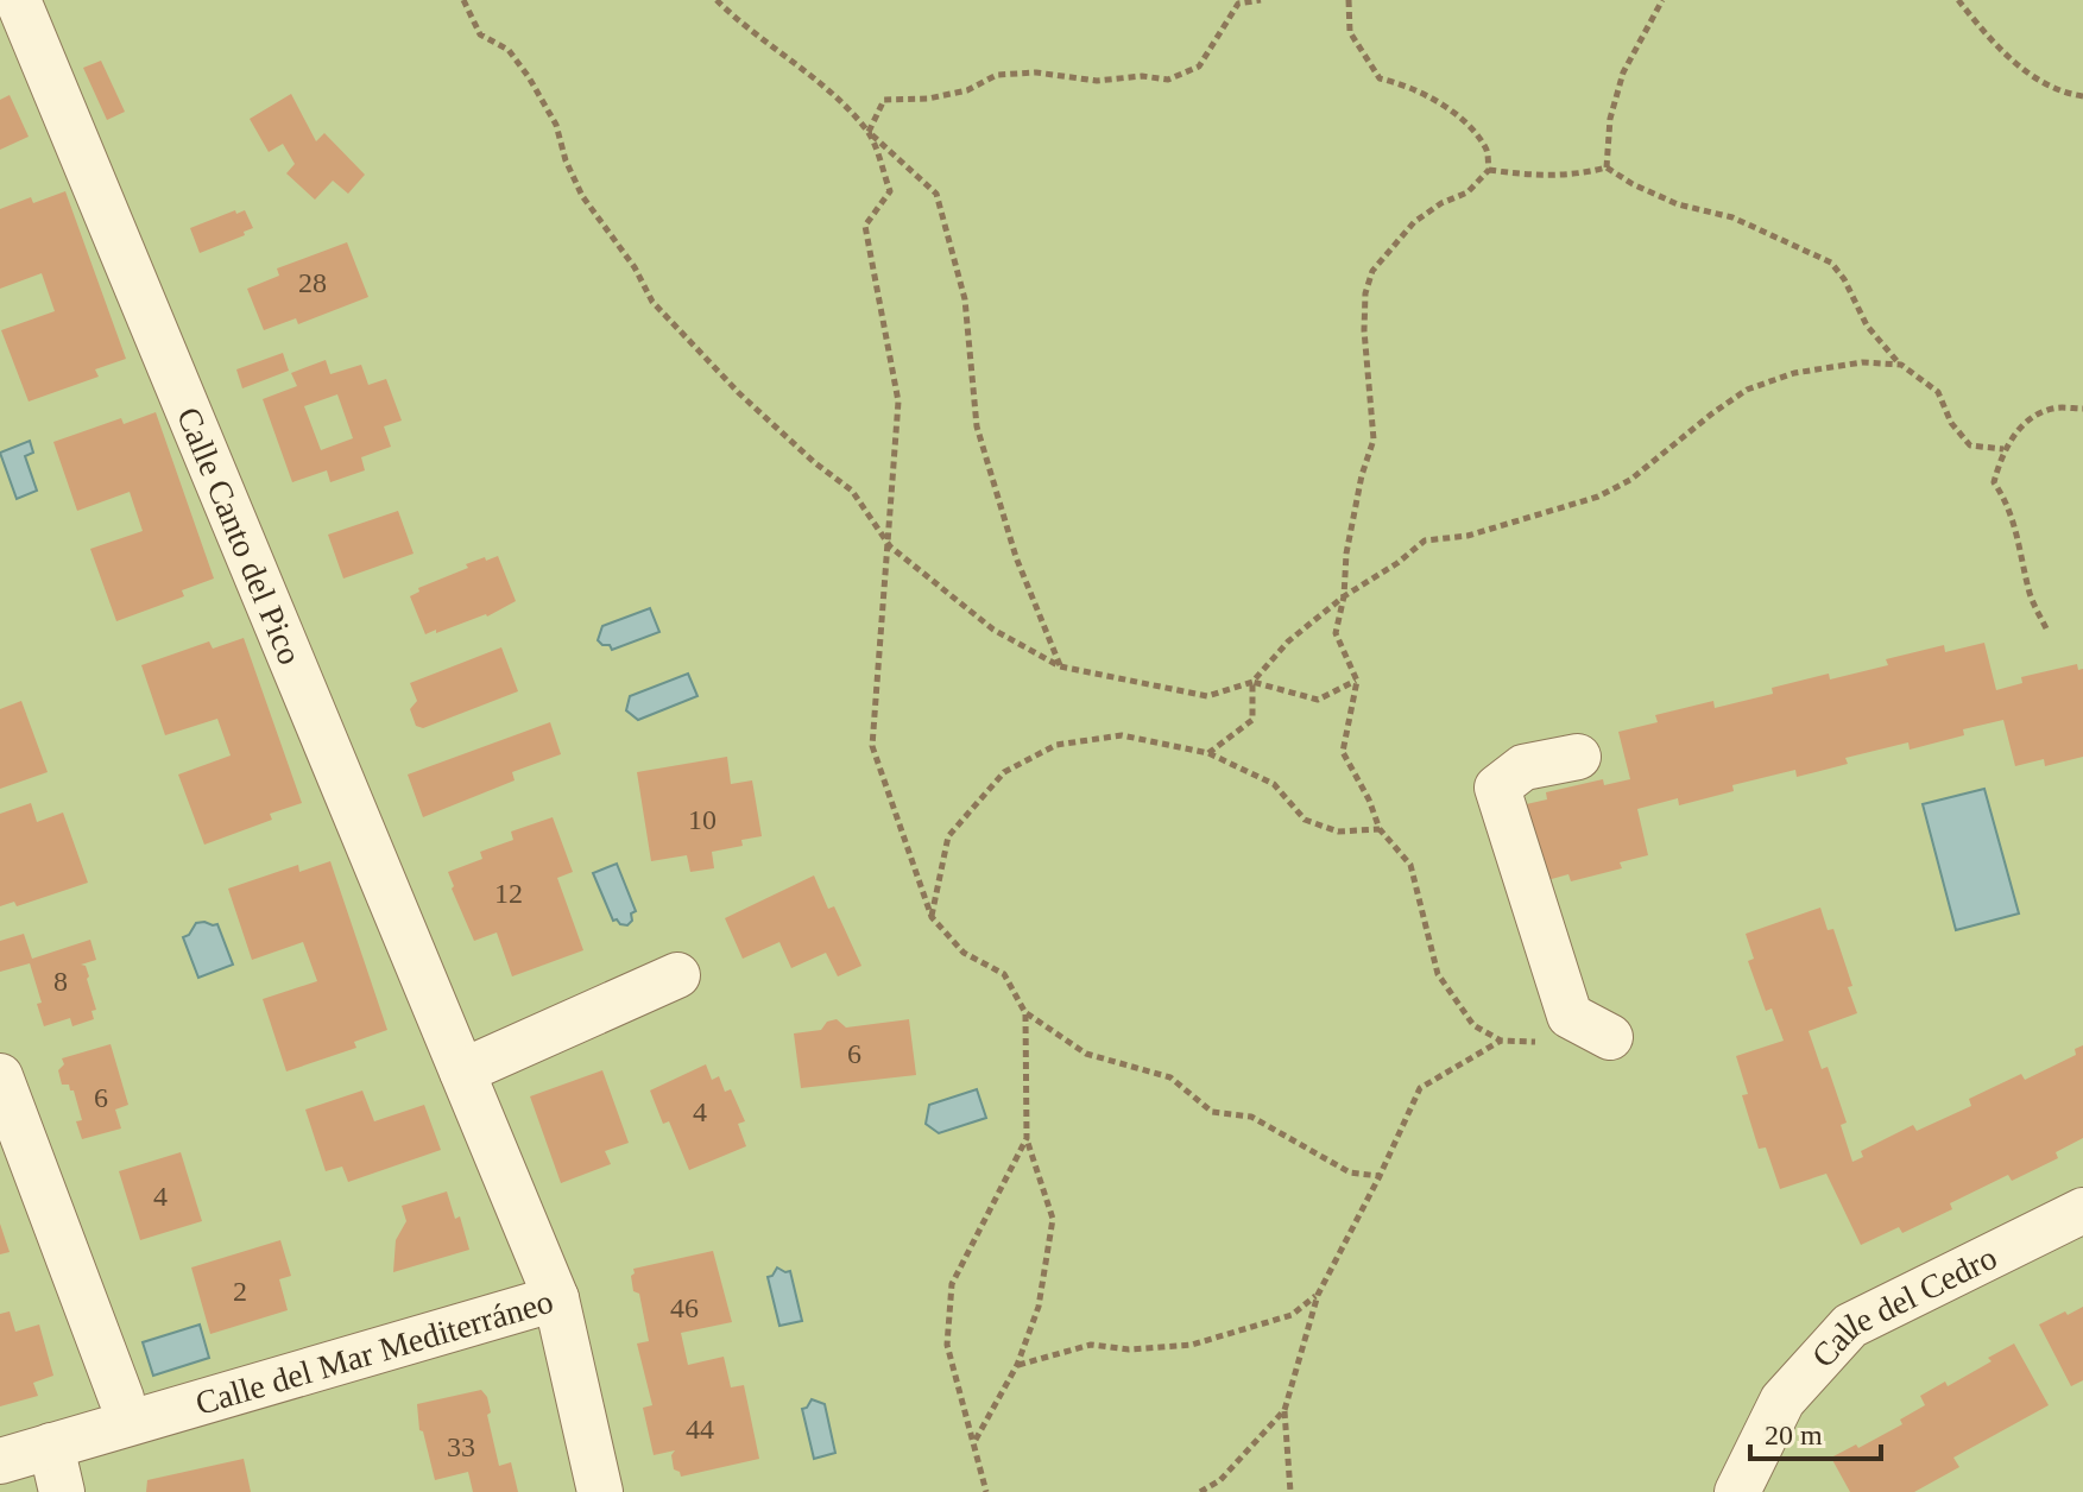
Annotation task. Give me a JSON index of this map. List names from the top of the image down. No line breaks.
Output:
{"streets":{"street":["Calle Canto del Pico","Calle del Cedro","Calle del Mar Mediterráneo"]},"crossings":[["Calle Canto del Pico","Calle del Mar Mediterráneo"]],"house_numbers":["28","10","12","8","6","6","4","4","2","46","44","33"],"scale_bar":"20 m"}
